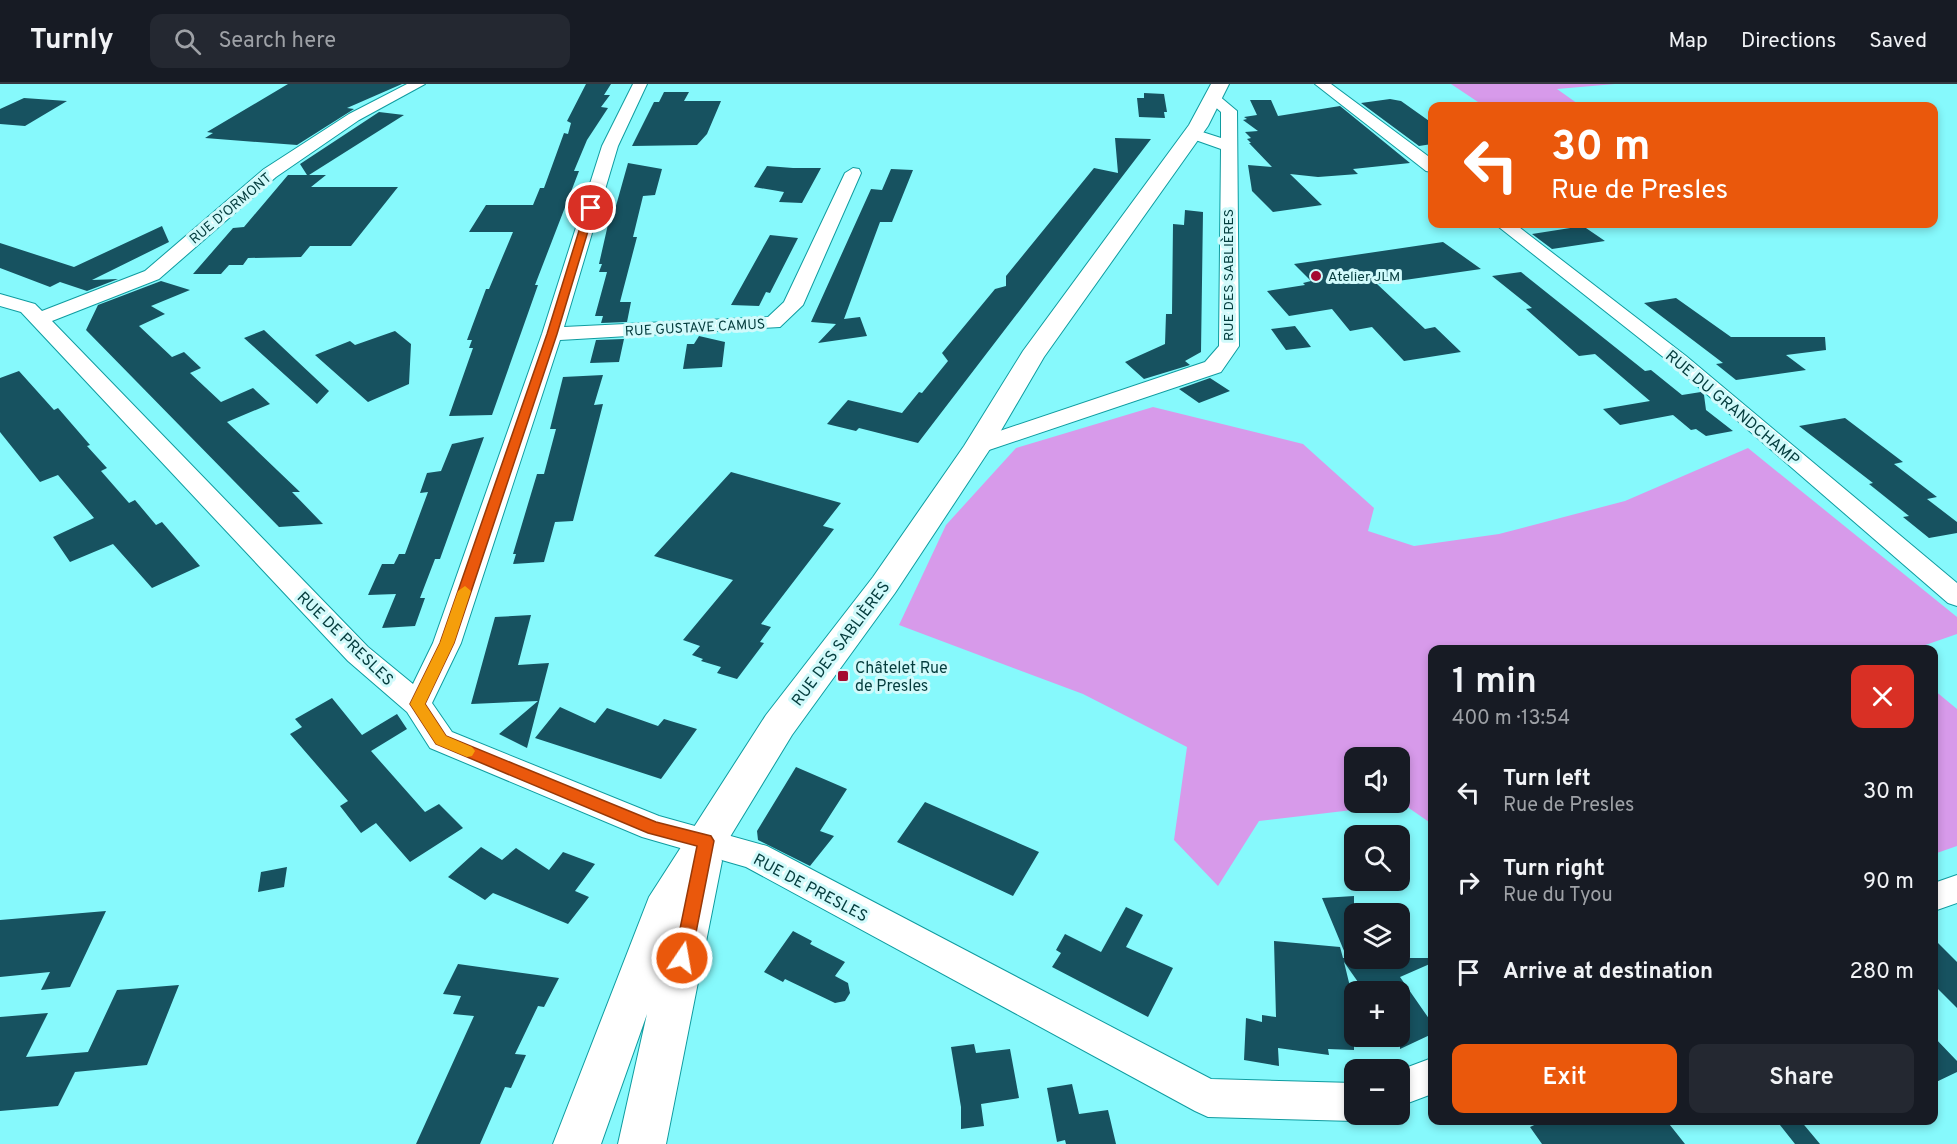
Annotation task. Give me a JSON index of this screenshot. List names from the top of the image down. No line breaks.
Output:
{"streets":{"main road":["RUE DES SABLIÈRES"],"street":["RUE D'ORMONT","RUE GUSTAVE CAMUS","RUE DU GRANDCHAMP","RUE DE PRESLES"]},"crossings":[["RUE D'ORMONT","RUE DE PRESLES"],["RUE DES SABLIÈRES","RUE DE PRESLES"]],"places":{"other":["Atelier JLM"],"transit":["Châtelet Rue de Presles"]},"page":{"header":"Turnly","search":"Search here","nav":["Map","Directions","Saved"],"turn":["30 m","Rue de Presles"],"heading":["1 min","400 m · 13:54"],"map_buttons":["+","−"],"list":[{"name":"Turn left","note":"Rue de Presles","value":"30 m"},{"name":"Turn right","note":"Rue du Tyou","value":"90 m"},{"name":"Arrive at destination","value":"280 m"}],"buttons":["Exit","Share"]}}
